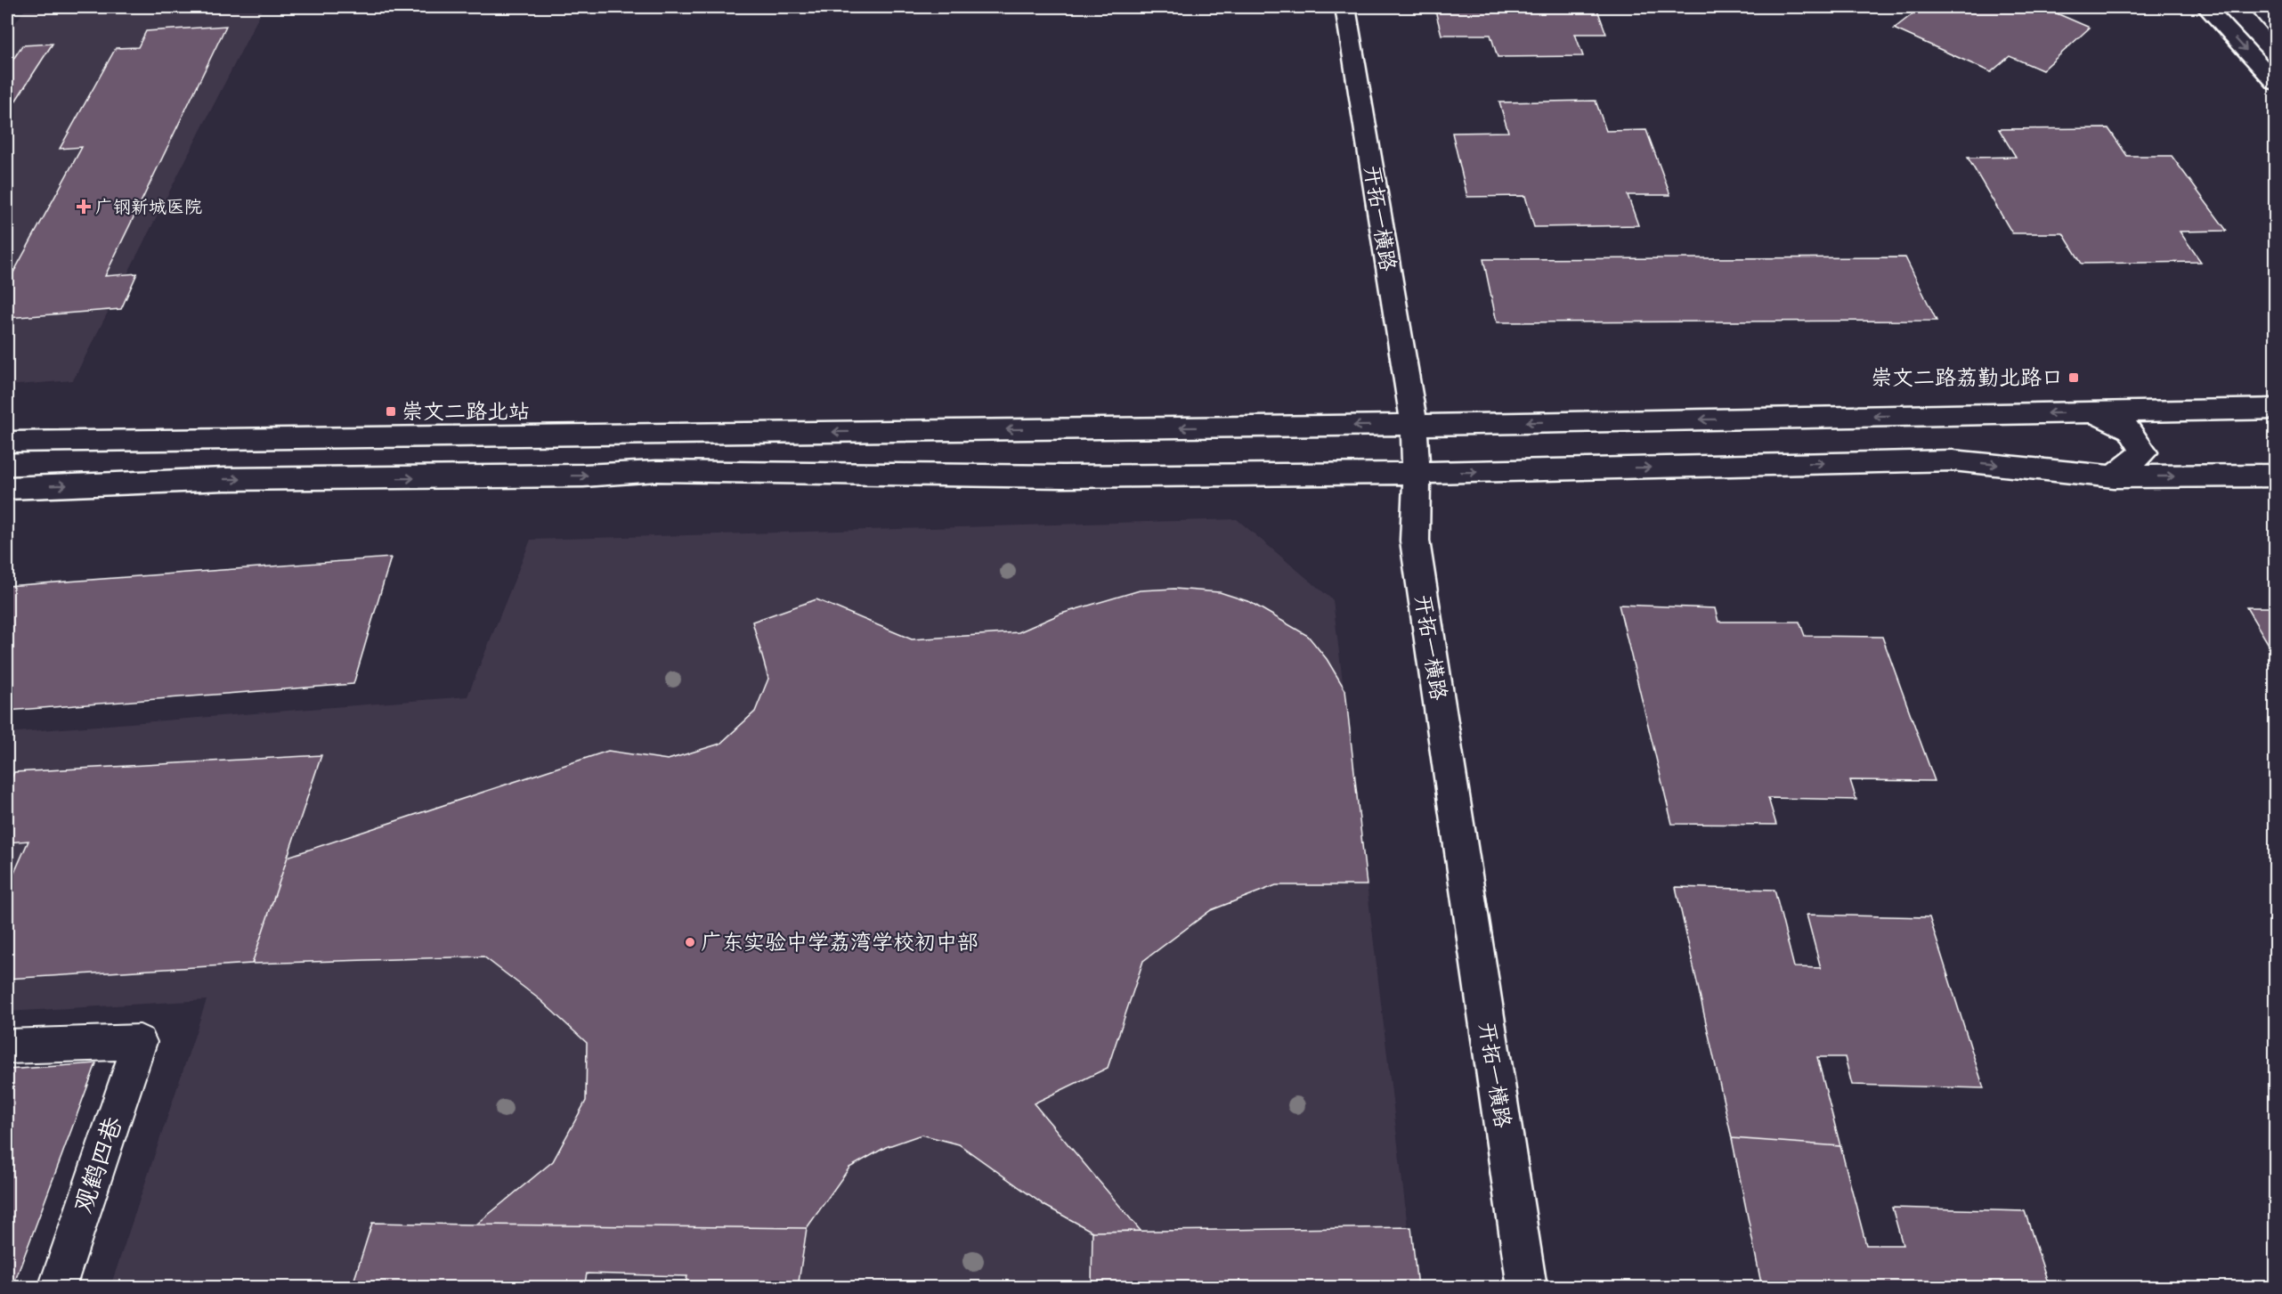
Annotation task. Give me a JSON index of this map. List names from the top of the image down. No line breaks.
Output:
{"streets":{"main road":["开拓一横路"],"lane":["观鹤四巷"]},"places":{"health":["广钢新城医院"],"transit":["崇文二路荔勤北路口","崇文二路北站"],"other":["广东实验中学荔湾学校初中部"]}}
